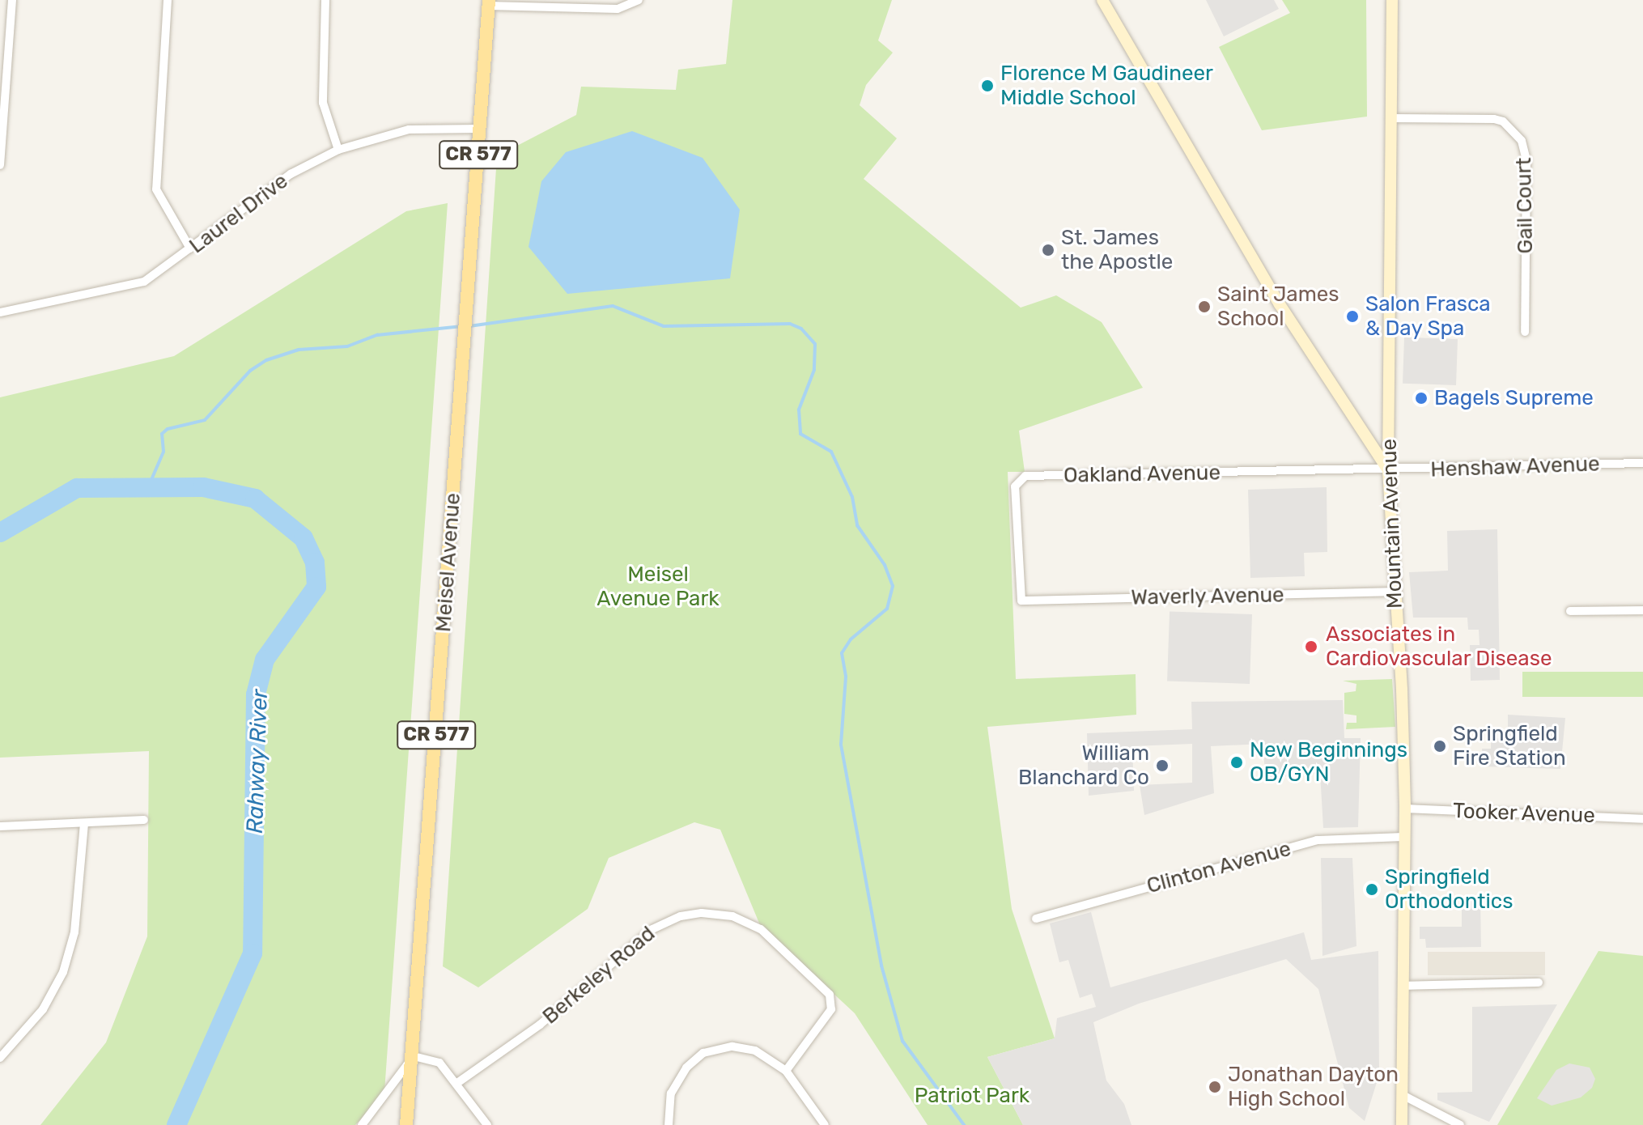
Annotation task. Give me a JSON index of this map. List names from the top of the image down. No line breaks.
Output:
{"streets":{"main road":["CR 577","Meisel Avenue"],"street":["Gail Court","Laurel Drive","Henshaw Avenue","Oakland Avenue","Mountain Avenue","Waverly Avenue","Tooker Avenue","Clinton Avenue","Berkeley Road"]},"crossings":[["Gail Court","Mountain Avenue"],["Laurel Drive","Meisel Avenue"],["Henshaw Avenue","Oakland Avenue"],["Henshaw Avenue","Mountain Avenue"],["Oakland Avenue","Mountain Avenue"],["Oakland Avenue","Waverly Avenue"],["Mountain Avenue","Waverly Avenue"],["Mountain Avenue","Tooker Avenue"],["Mountain Avenue","Clinton Avenue"]],"water":["Rahway River"],"parks":["Meisel Avenue Park","Patriot Park"],"places":["Florence M Gaudineer Middle School","St. James the Apostle","Saint James School","Salon Frasca & Day Spa","Bagels Supreme","Associates in Cardiovascular Disease","Springfield Fire Station","New Beginnings OB/GYN","William Blanchard Co","Springfield Orthodontics","Jonathan Dayton High School"]}
